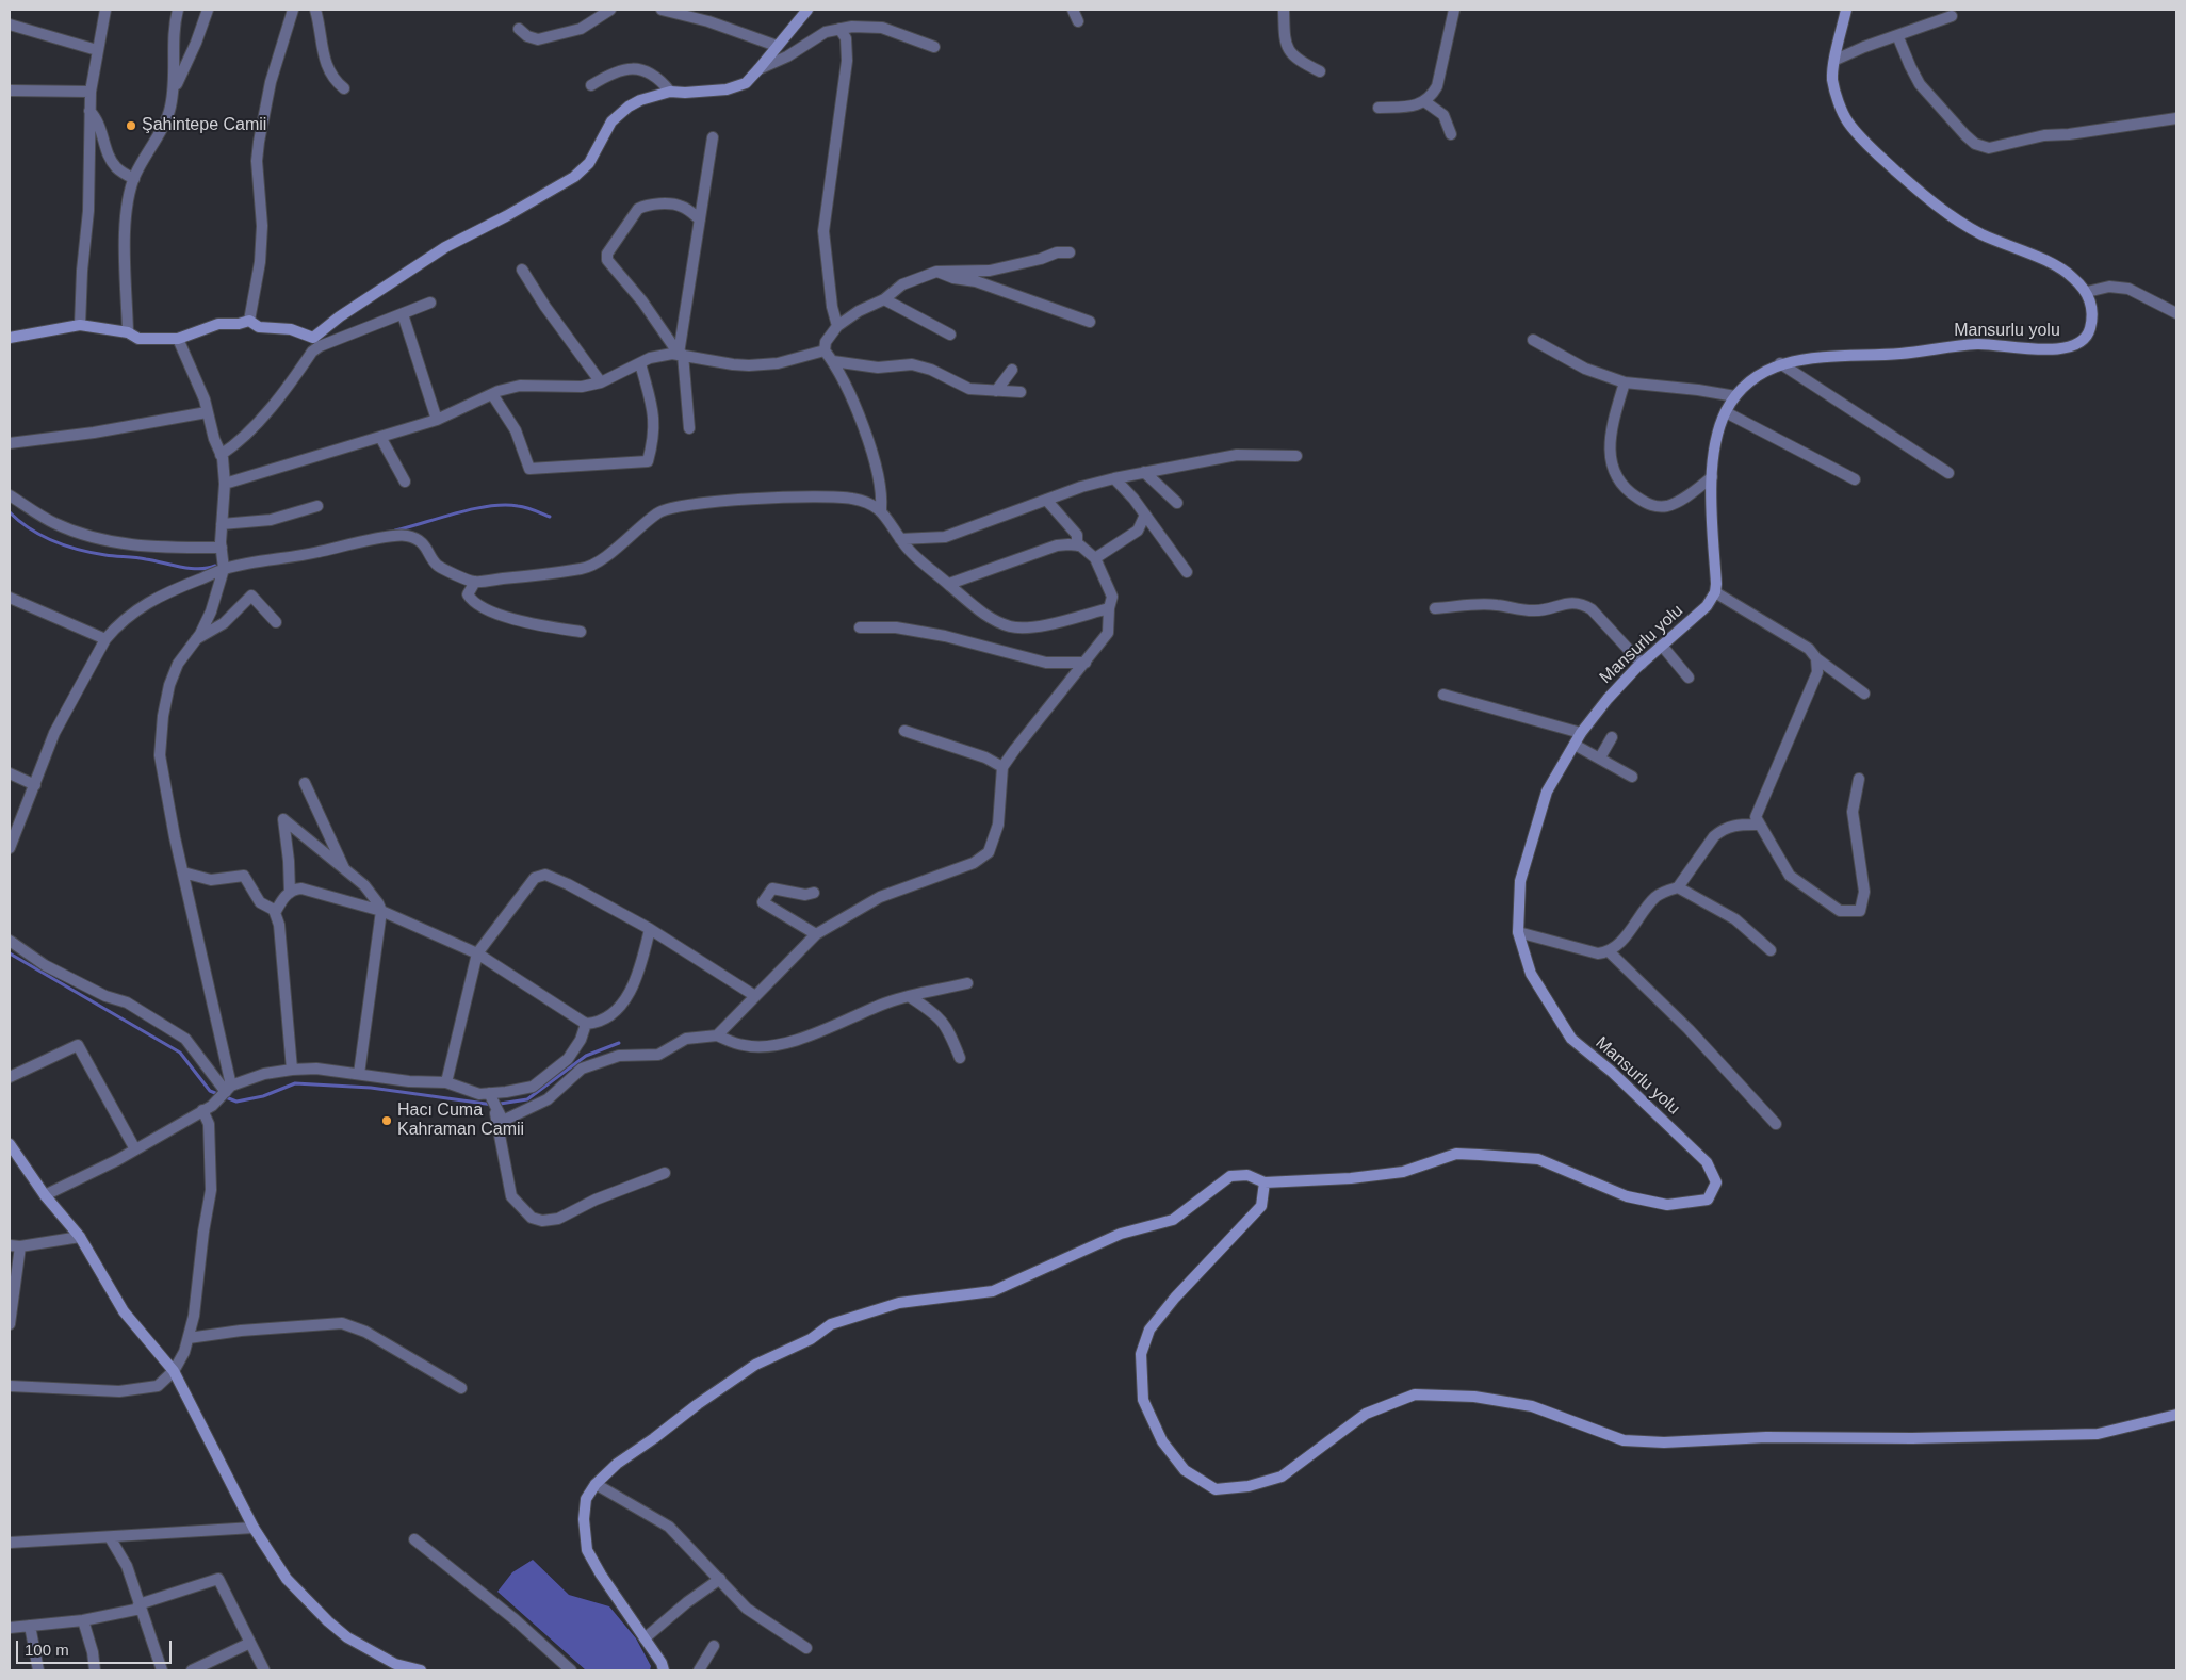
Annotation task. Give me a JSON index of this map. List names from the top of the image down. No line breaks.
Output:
{"streets":{"street":["Mansurlu yolu"]},"places":["Şahintepe Camii","Hacı Cuma Kahraman Camii"],"scale_bar":"100 m"}
